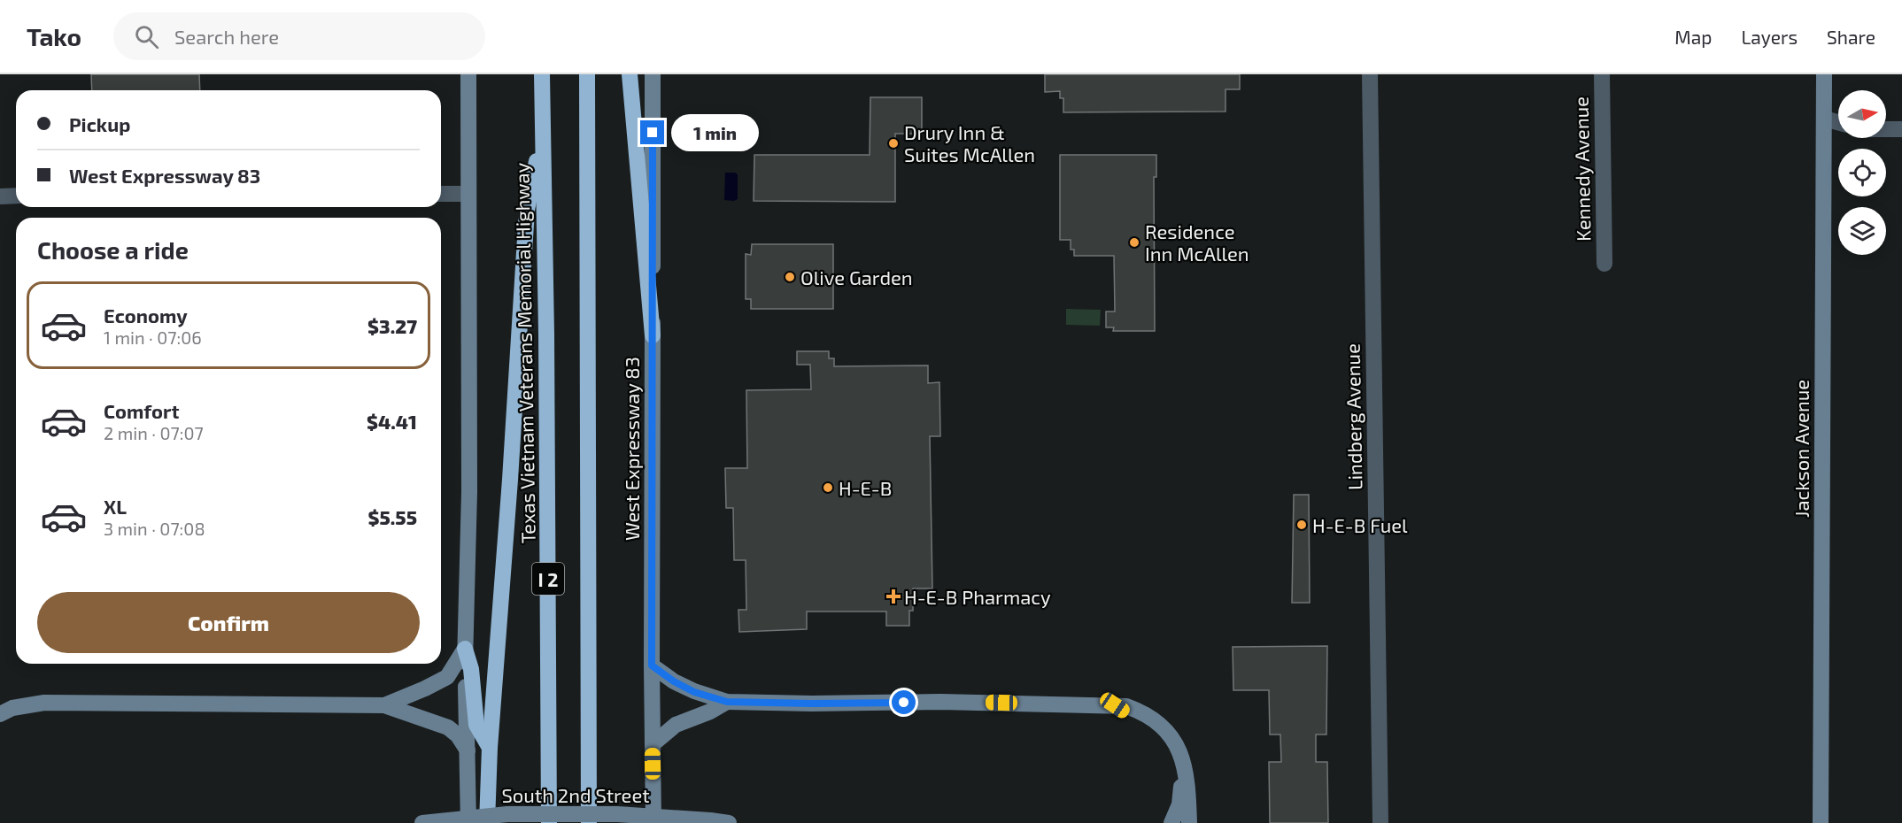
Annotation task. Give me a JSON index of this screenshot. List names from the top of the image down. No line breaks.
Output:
{"streets":{"highway":["Texas Vietnam Veterans Memorial Highway","I 2"],"main road":["West Expressway 83","Jackson Avenue","South 2nd Street"],"street":["Kennedy Avenue","Lindberg Avenue"]},"places":{"other":["Drury Inn & Suites McAllen","Residence Inn McAllen","Olive Garden","H-E-B","H-E-B Fuel"],"health":["H-E-B Pharmacy"]},"north":"right","page":{"header":"Tako","search":"Search here","nav":["Map","Layers","Share"],"banner":["Pickup","West Expressway 83"],"bubble":"1 min","heading":"Choose a ride","list":[{"name":"Economy","note":"1 min · 07:06","value":"$3.27"},{"name":"Comfort","note":"2 min · 07:07","value":"$4.41"},{"name":"XL","note":"3 min · 07:08","value":"$5.55"}],"buttons":"Confirm"}}
